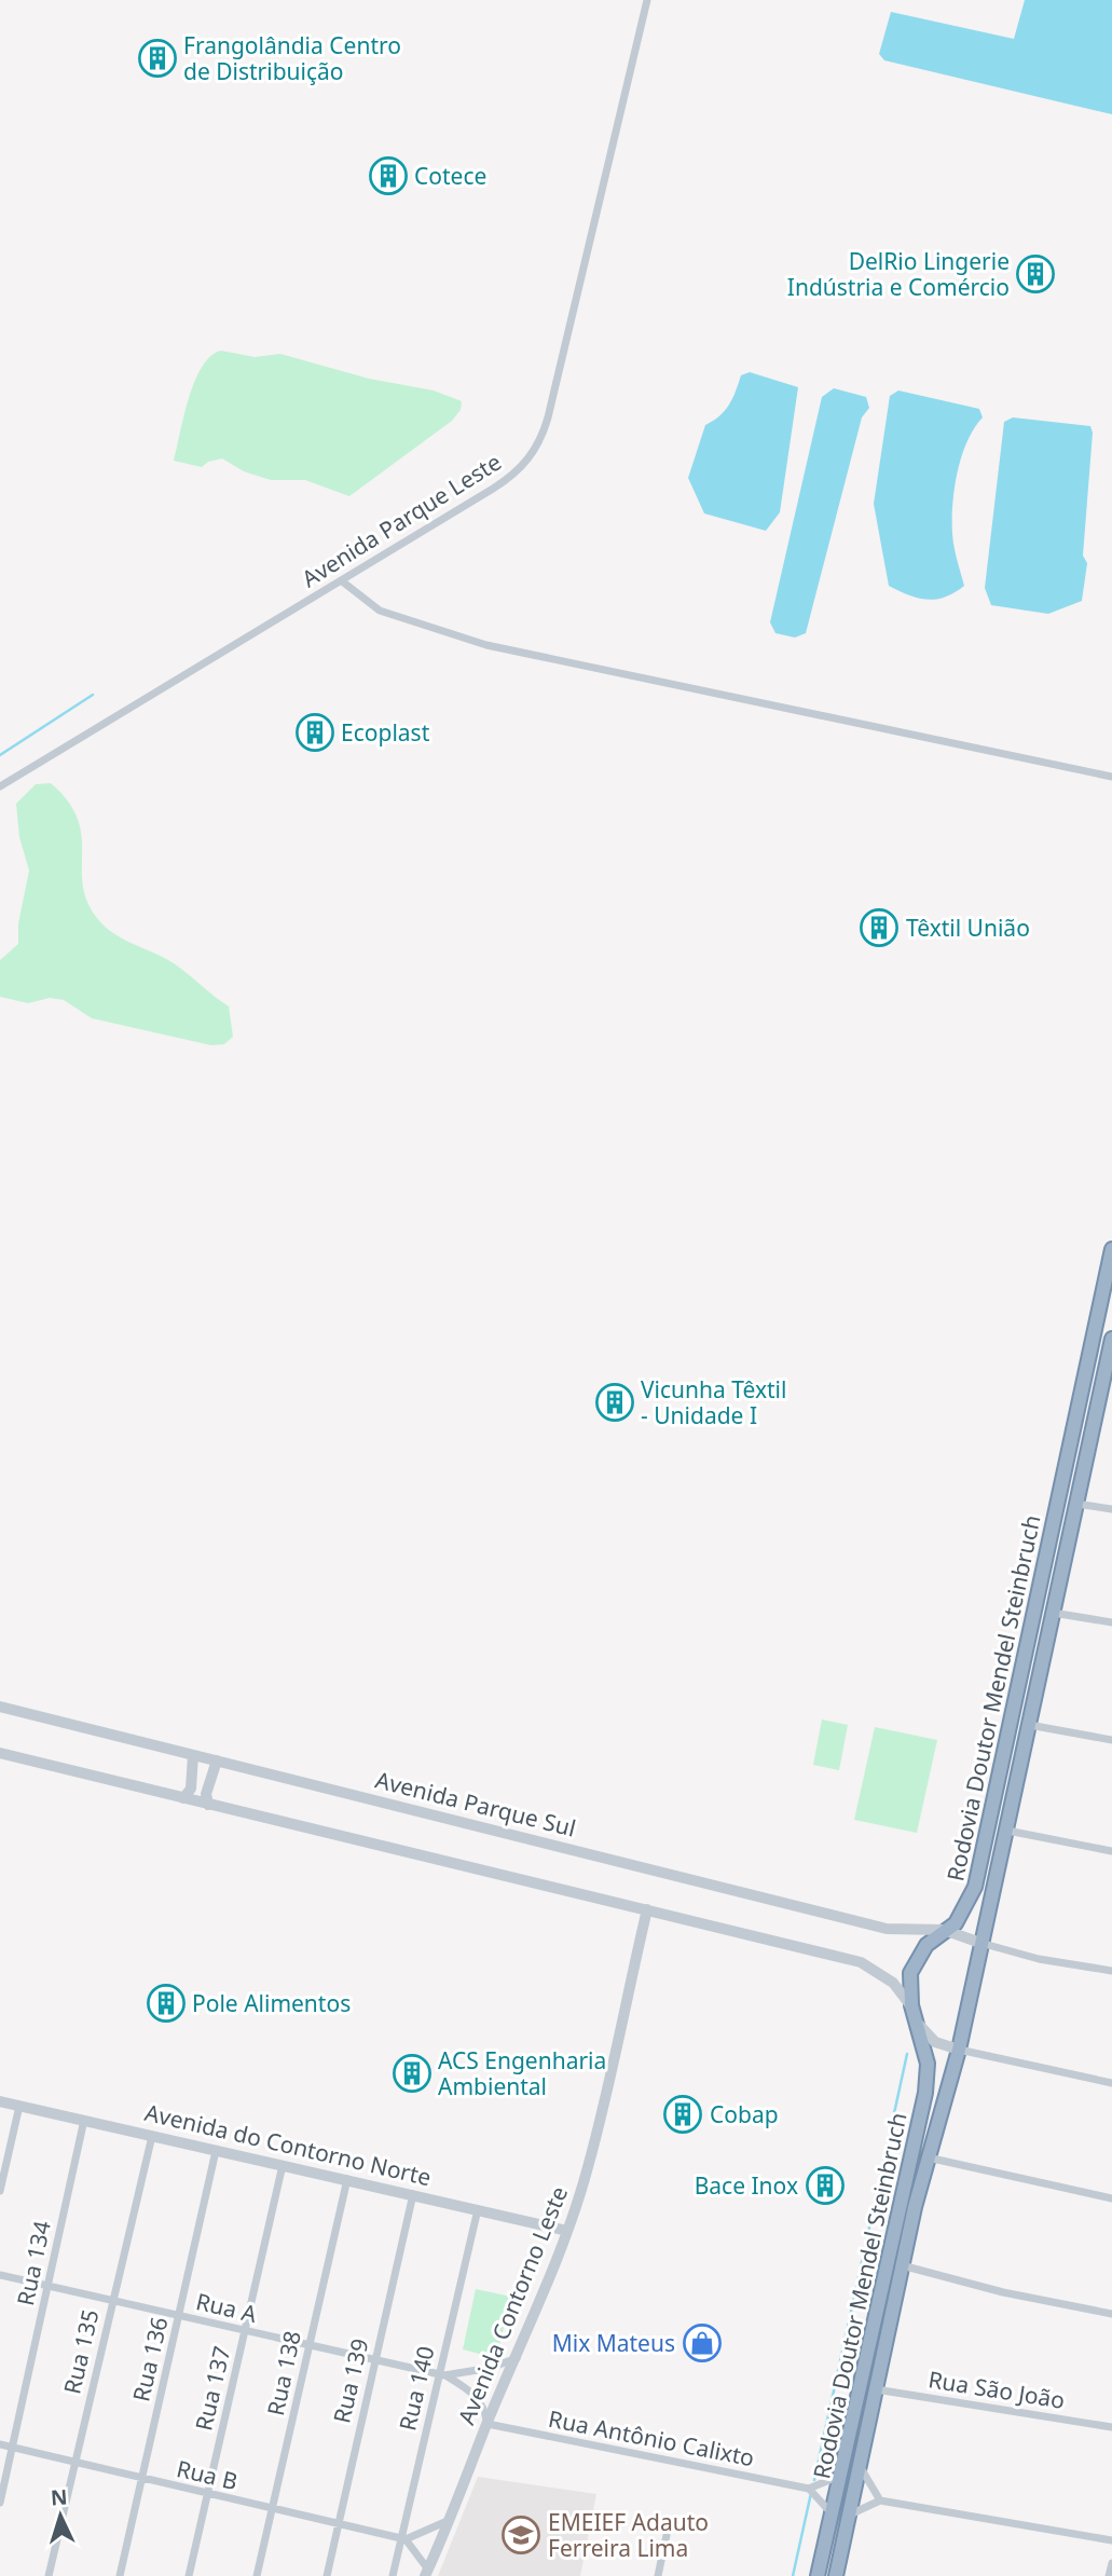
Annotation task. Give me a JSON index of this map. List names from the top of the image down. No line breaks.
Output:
{"streets":{"highway":["Rodovia Doutor Mendel Steinbruch"],"street":["Avenida Parque Leste","Avenida Parque Sul","Avenida do Contorno Norte","Rua 134","Avenida Contorno Leste","Rua A","Rua 135","Rua 136","Rua 138","Rua 139","Rua 137","Rua 140","Rua São João","Rua Antônio Calixto","Rua B"]},"crossings":[["Rodovia Doutor Mendel Steinbruch","Avenida Parque Sul"],["Rodovia Doutor Mendel Steinbruch","Rua São João"],["Avenida do Contorno Norte","Rua 134"],["Avenida do Contorno Norte","Avenida Contorno Leste"],["Avenida do Contorno Norte","Rua 135"],["Avenida do Contorno Norte","Rua 136"],["Avenida do Contorno Norte","Rua 138"],["Avenida do Contorno Norte","Rua 139"],["Avenida do Contorno Norte","Rua 137"],["Avenida do Contorno Norte","Rua 140"],["Rua 134","Rua A"],["Rua 134","Rua B"],["Avenida Contorno Leste","Rua A"],["Avenida Contorno Leste","Rua Antônio Calixto"],["Rua A","Rua 135"],["Rua A","Rua 136"],["Rua A","Rua 138"],["Rua A","Rua 139"],["Rua A","Rua 137"],["Rua A","Rua 140"],["Rua A","Rua Antônio Calixto"],["Rua 135","Rua B"],["Rua 136","Rua B"],["Rua 138","Rua B"],["Rua 139","Rua B"],["Rua 137","Rua B"],["Rua 140","Rua B"]],"places":{"building":["Frangolândia Centro de Distribuição","Cotece","DelRio Lingerie Indústria e Comércio","Ecoplast","Têxtil União","Vicunha Têxtil - Unidade I","Pole Alimentos","ACS Engenharia Ambiental","Cobap","Bace Inox"],"shop":["Mix Mateus"],"school or university":["EMEIEF Adauto Ferreira Lima"]},"north":"top"}
